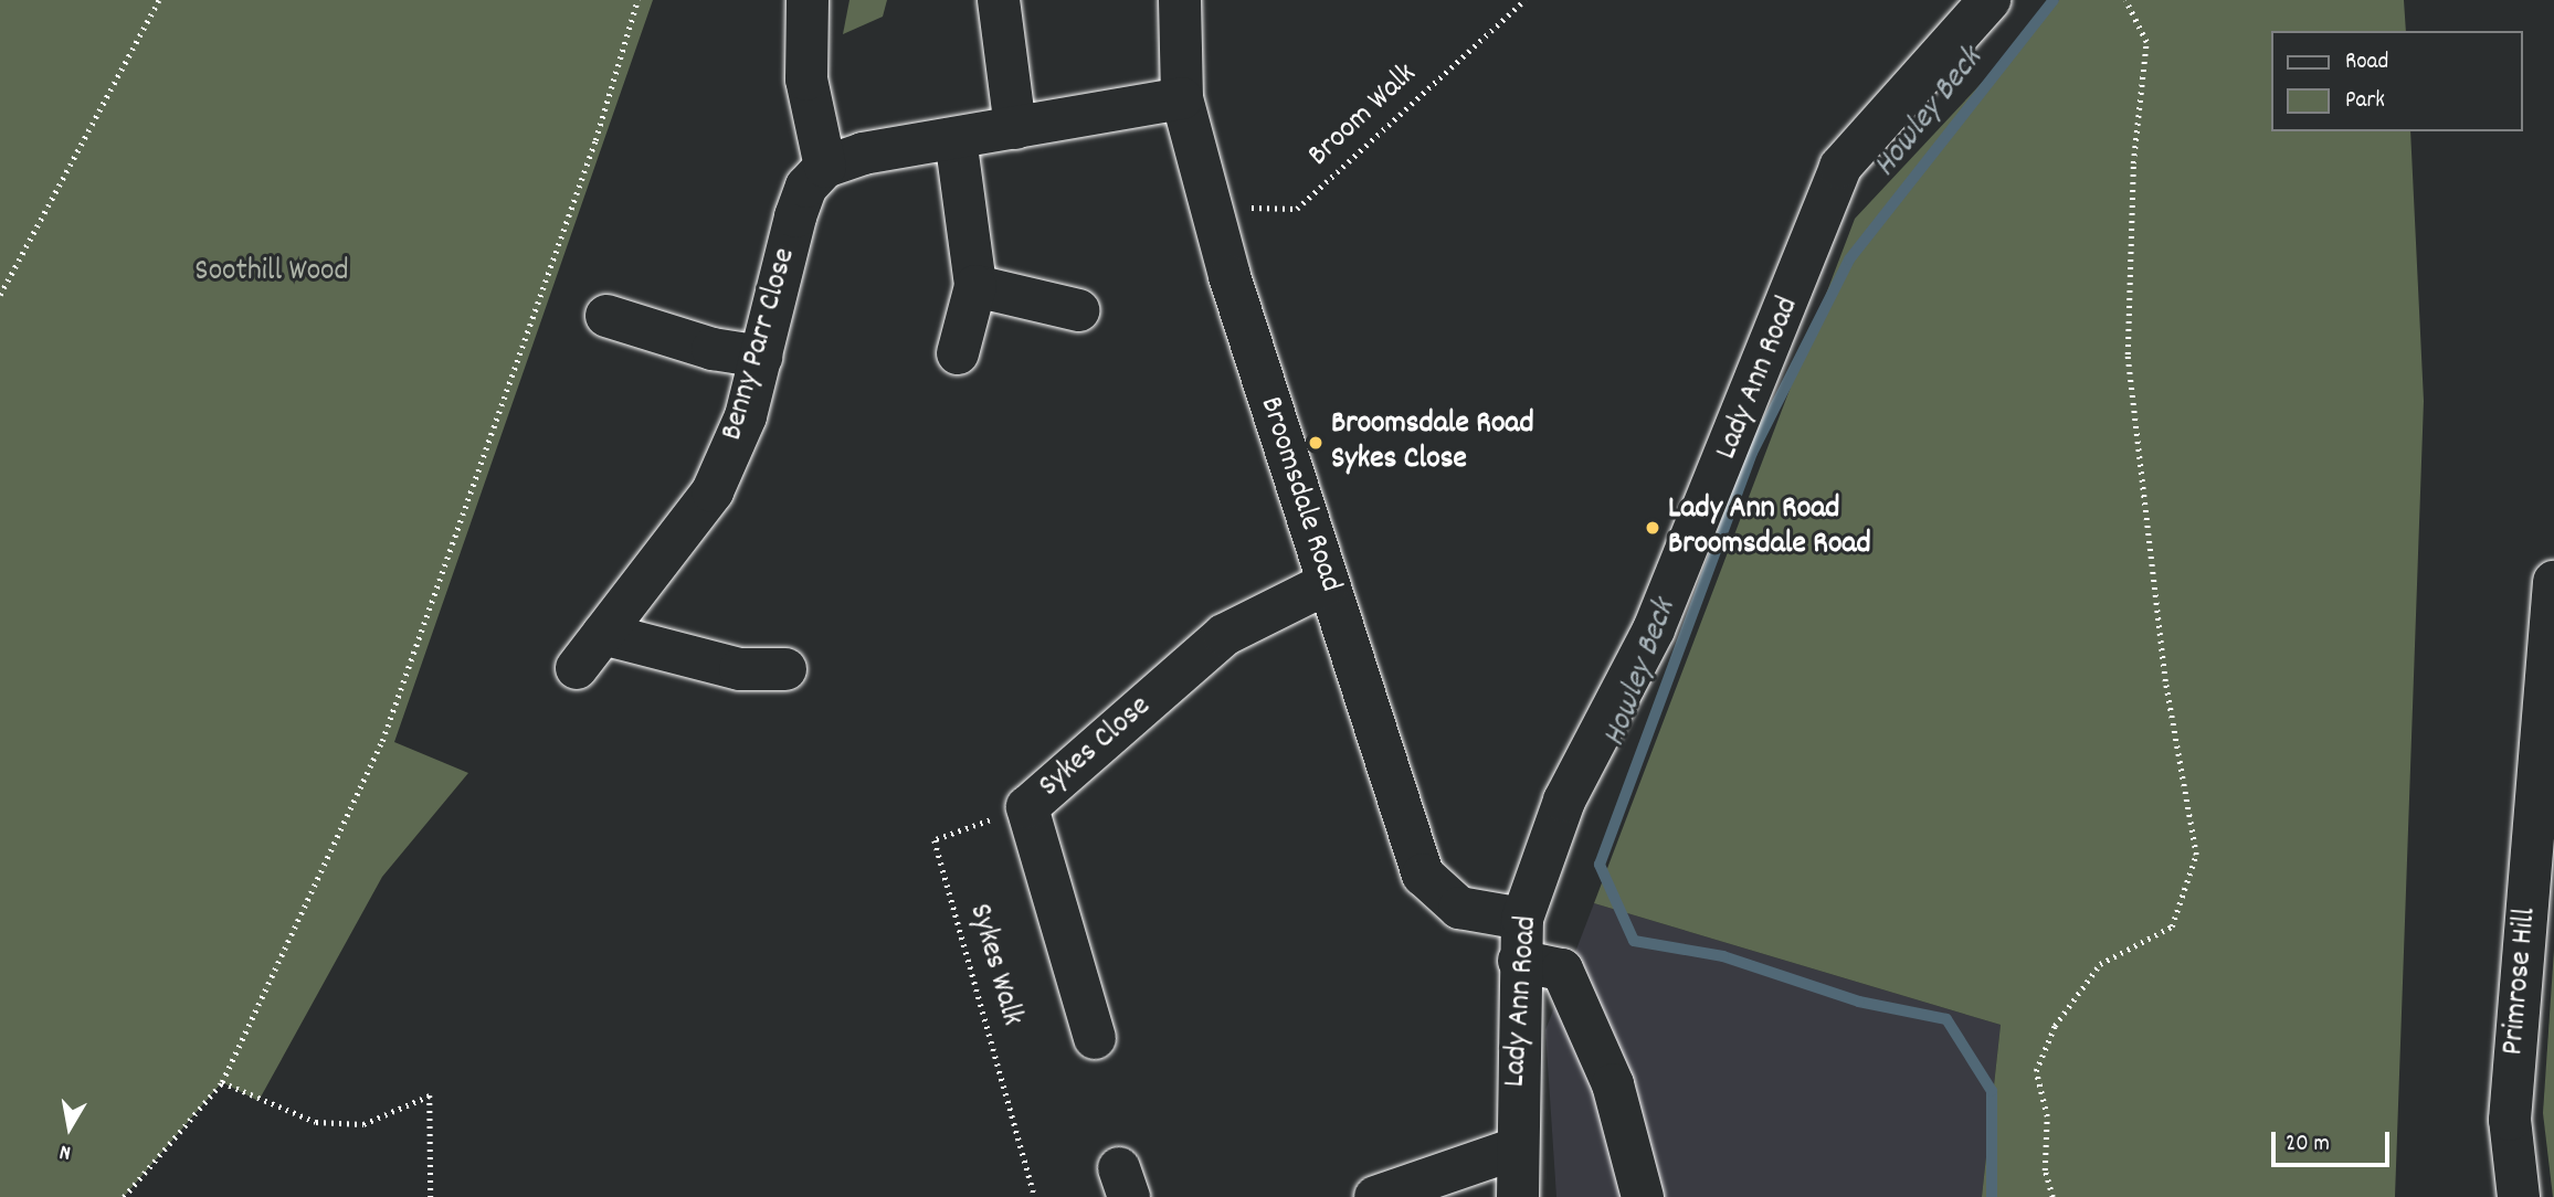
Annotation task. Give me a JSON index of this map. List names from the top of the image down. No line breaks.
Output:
{"streets":{"street":["Benny Parr Close","Lady Ann Road","Broomsdale Road","Sykes Close","Primrose Hill"],"path":["Broom Walk","Sykes Walk"]},"crossings":[["Broom Walk","Broomsdale Road"],["Lady Ann Road","Broomsdale Road"],["Broomsdale Road","Sykes Close"],["Sykes Close","Sykes Walk"]],"water":["Howley Beck"],"parks":["Soothill Wood"],"places":["Broomsdale Road Sykes Close","Lady Ann Road Broomsdale Road"],"legend":["Road","Park"],"scale_bar":"20 m","north":"bottom"}
